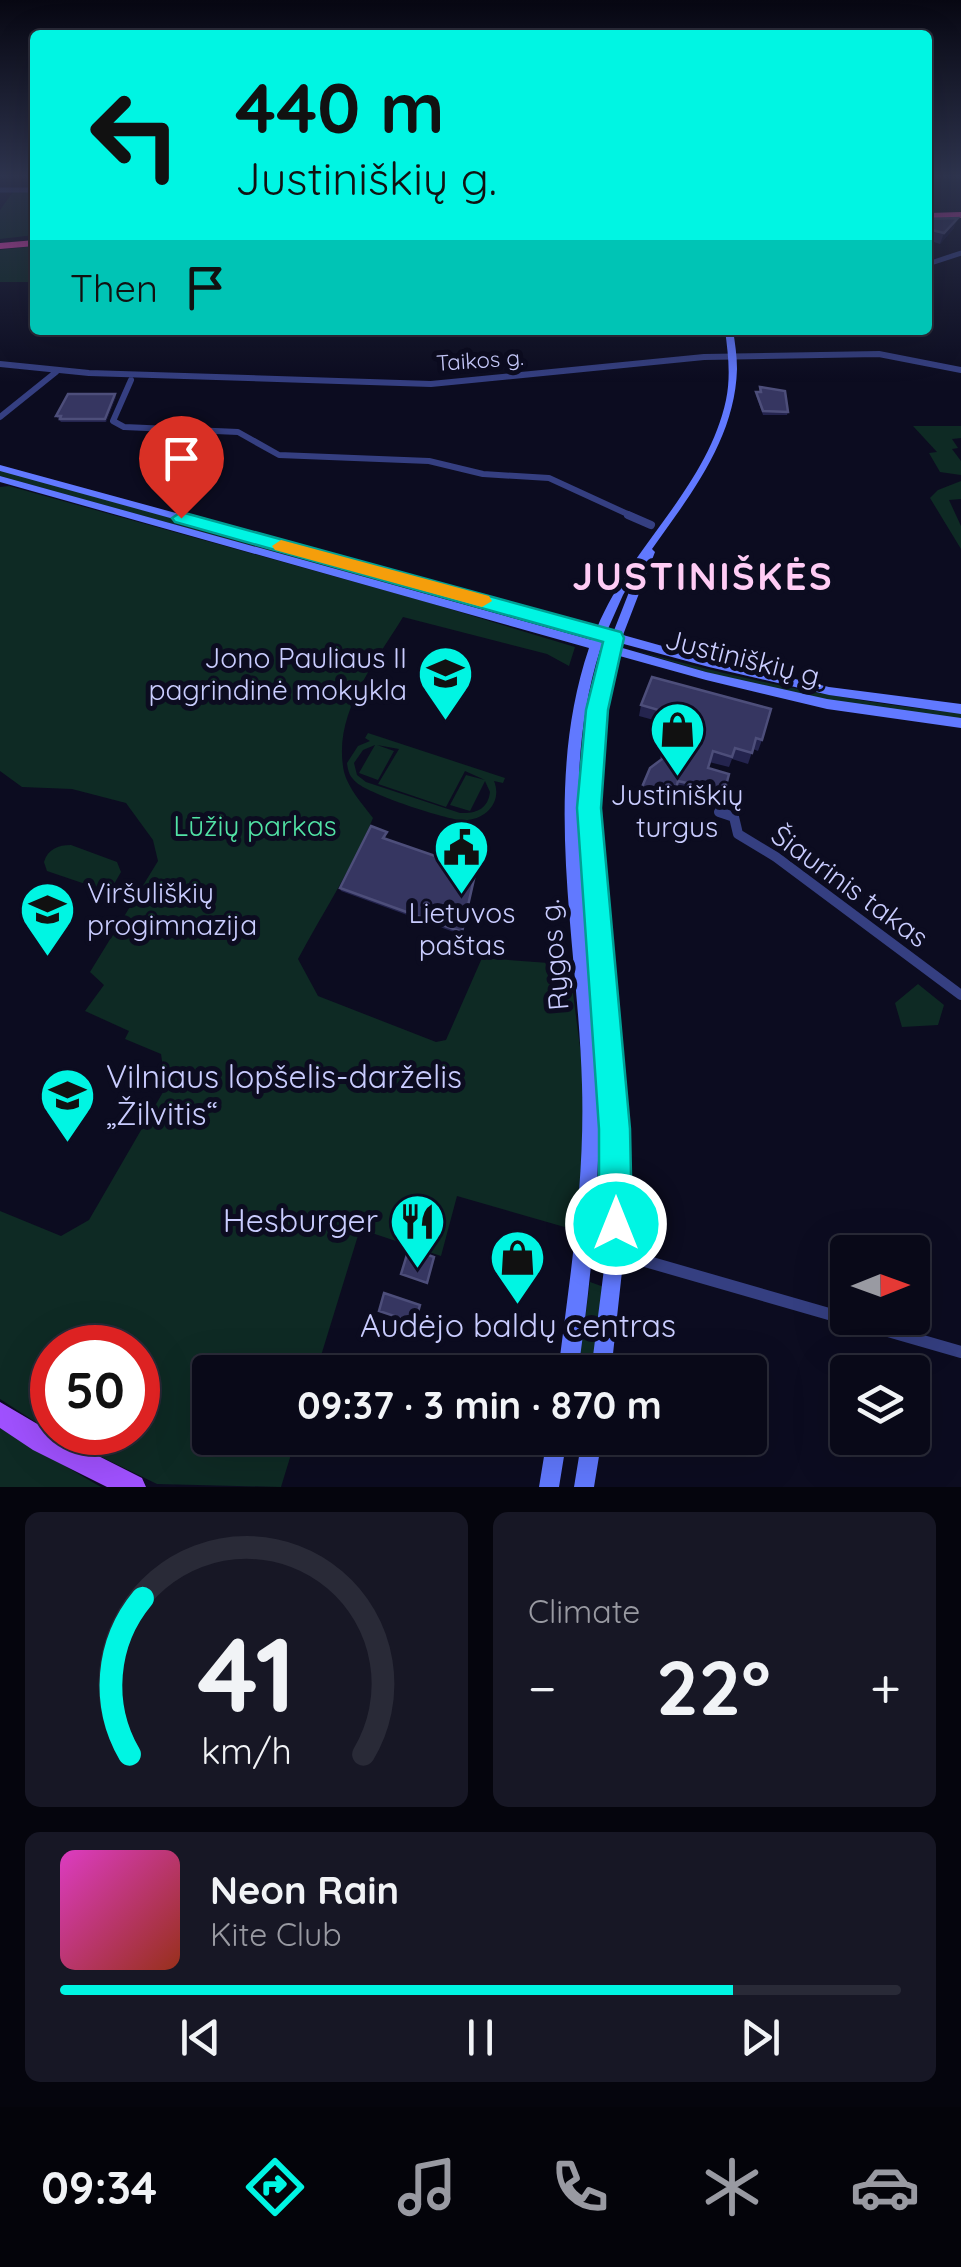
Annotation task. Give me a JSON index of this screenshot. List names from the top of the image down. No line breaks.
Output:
{"streets":{"main road":["Justiniškių g.","Rygos g."],"street":["Taikos g.","Šiaurinis takas"]},"crossings":[["Taikos g.","Rygos g."],["Justiniškių g.","Rygos g."]],"districts":["JUSTINIŠKĖS"],"parks":["Lūžių parkas"],"places":{"school or university":["Jono Pauliaus II pagrindinė mokykla","Viršuliškių progimnazija","Vilniaus lopšelis-darželis „Žilvitis“"],"shop":["Justiniškių turgus","Audėjo baldų centras"],"public building":["Lietuvos paštas"],"restaurant":["Hesburger"]},"north":"right","page":{"turn":["440 m","Justiniškių g."],"then":"Then","limit":"50","trip":"09:37 · 3 min · 870 m","tile":"Climate","heat":["−","22°","+"],"song":["Neon Rain","Kite Club"],"tabs":"09:34","gauge":["41","km/h"]}}
